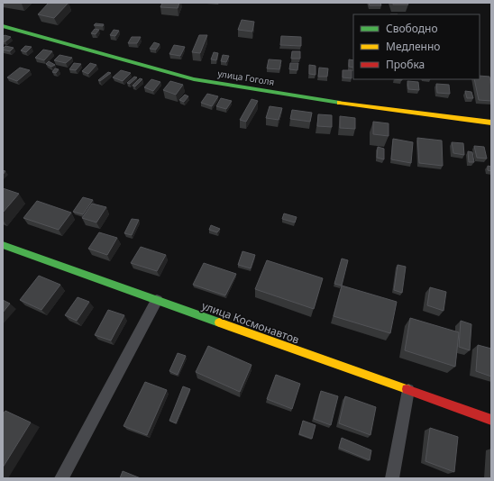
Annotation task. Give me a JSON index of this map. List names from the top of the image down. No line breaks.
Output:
{"streets":{"street":["улица Гоголя","улица Космонавтов"]},"legend":["Свободно","Медленно","Пробка"]}
